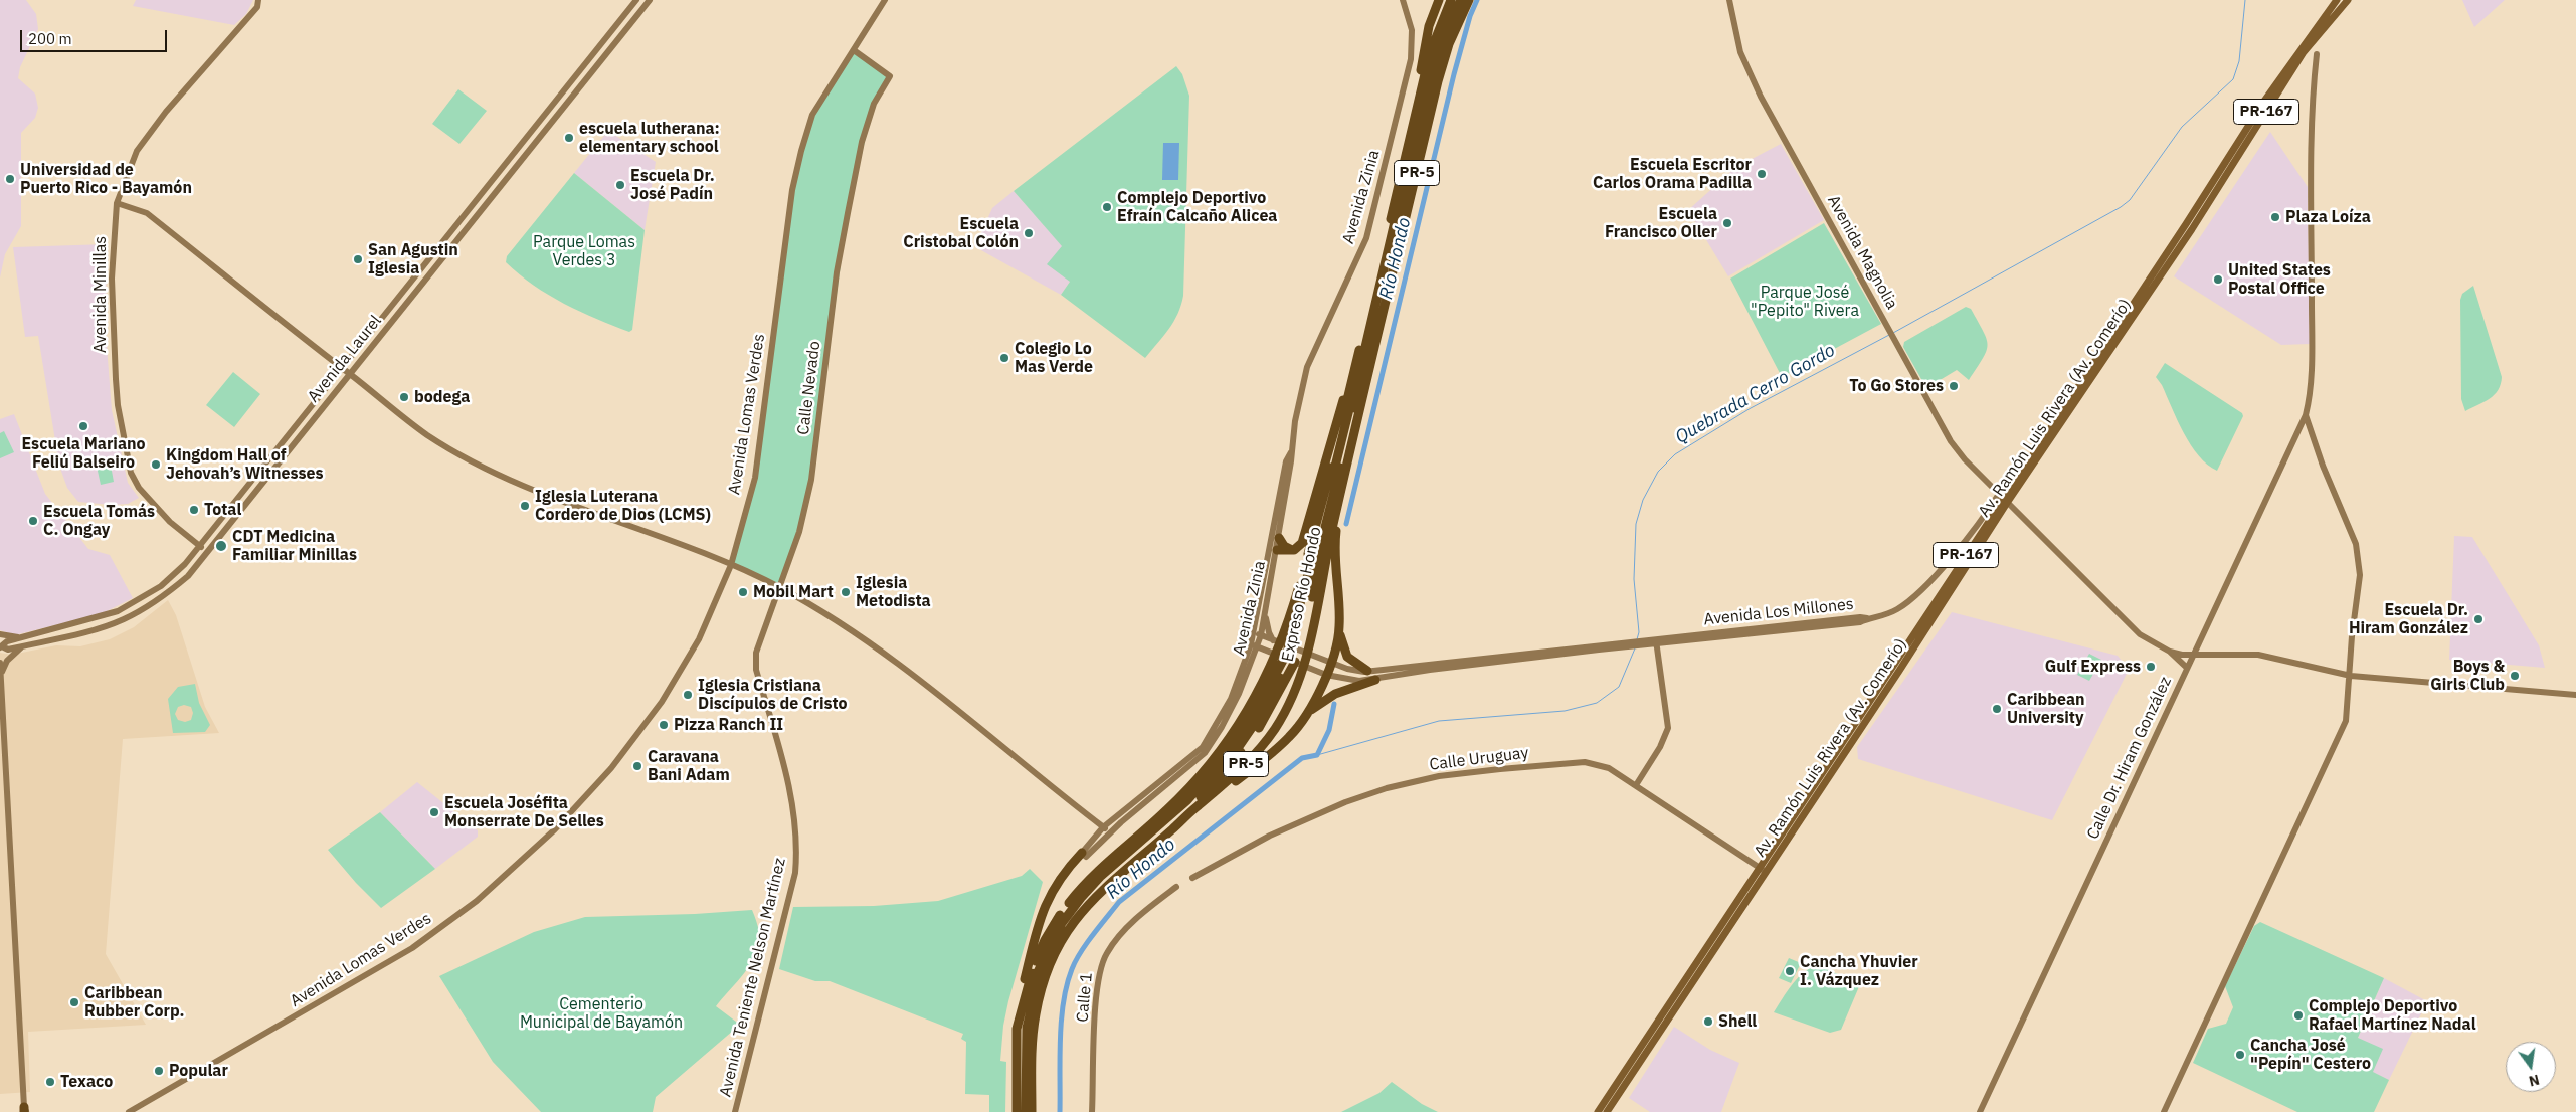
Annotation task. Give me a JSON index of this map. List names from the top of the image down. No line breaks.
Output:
{"streets":{"highway":["PR-5","Expreso Río Hondo"],"main road":["PR-167","Av. Ramón Luis Rivera (Av. Comerío)"],"street":["Avenida Zinia","Avenida Magnolia","Avenida Minillas","Avenida Laurel","Calle Nevado","Avenida Lomas Verdes","Avenida Los Millones","Calle Dr. Hiram González","Calle Uruguay","Avenida Teniente Nelson Martínez","Calle 1"]},"crossings":[["Avenida Zinia","Avenida Los Millones"],["Avenida Magnolia","Av. Ramón Luis Rivera (Av. Comerío)"],["Avenida Magnolia","Avenida Los Millones"],["Avenida Minillas","Avenida Laurel"],["Calle Nevado","Avenida Lomas Verdes"],["Calle Nevado","Avenida Teniente Nelson Martínez"],["Av. Ramón Luis Rivera (Av. Comerío)","Avenida Los Millones"],["Av. Ramón Luis Rivera (Av. Comerío)","Calle Uruguay"]],"water":["Río Hondo","Quebrada Cerro Gordo"],"parks":["Parque Lomas Verdes 3","Parque José \"Pepito\" Rivera","Cementerio Municipal de Bayamón"],"places":["escuela lutherana: elementary school","Escuela Escritor Carlos Orama Padilla","Universidad de Puerto Rico - Bayamón","Escuela Dr. José Padín","Complejo Deportivo Efraín Calcaño Alicea","Plaza Loíza","Escuela Francisco Oller","Escuela Cristobal Colón","San Agustin Iglesia","United States Postal Office","Colegio Lo Mas Verde","To Go Stores","bodega","Escuela Mariano Feliú Balseiro","Kingdom Hall of Jehovah’s Witnesses","Iglesia Luterana Cordero de Dios (LCMS)","Total","Escuela Tomás C. Ongay","CDT Medicina Familiar Minillas","Mobil Mart","Iglesia Metodista","Escuela Dr. Hiram González","Gulf Express","Boys & Girls Club","Iglesia Cristiana Discípulos de Cristo","Caribbean University","Pizza Ranch II","Caravana Bani Adam","Escuela Joséfita Monserrate De Selles","Cancha Yhuvier I. Vázquez","Caribbean Rubber Corp.","Complejo Deportivo Rafael Martínez Nadal","Shell","Cancha José \"Pepín\" Cestero","Popular","Texaco"],"scale_bar":"200 m","north":"bottom"}
